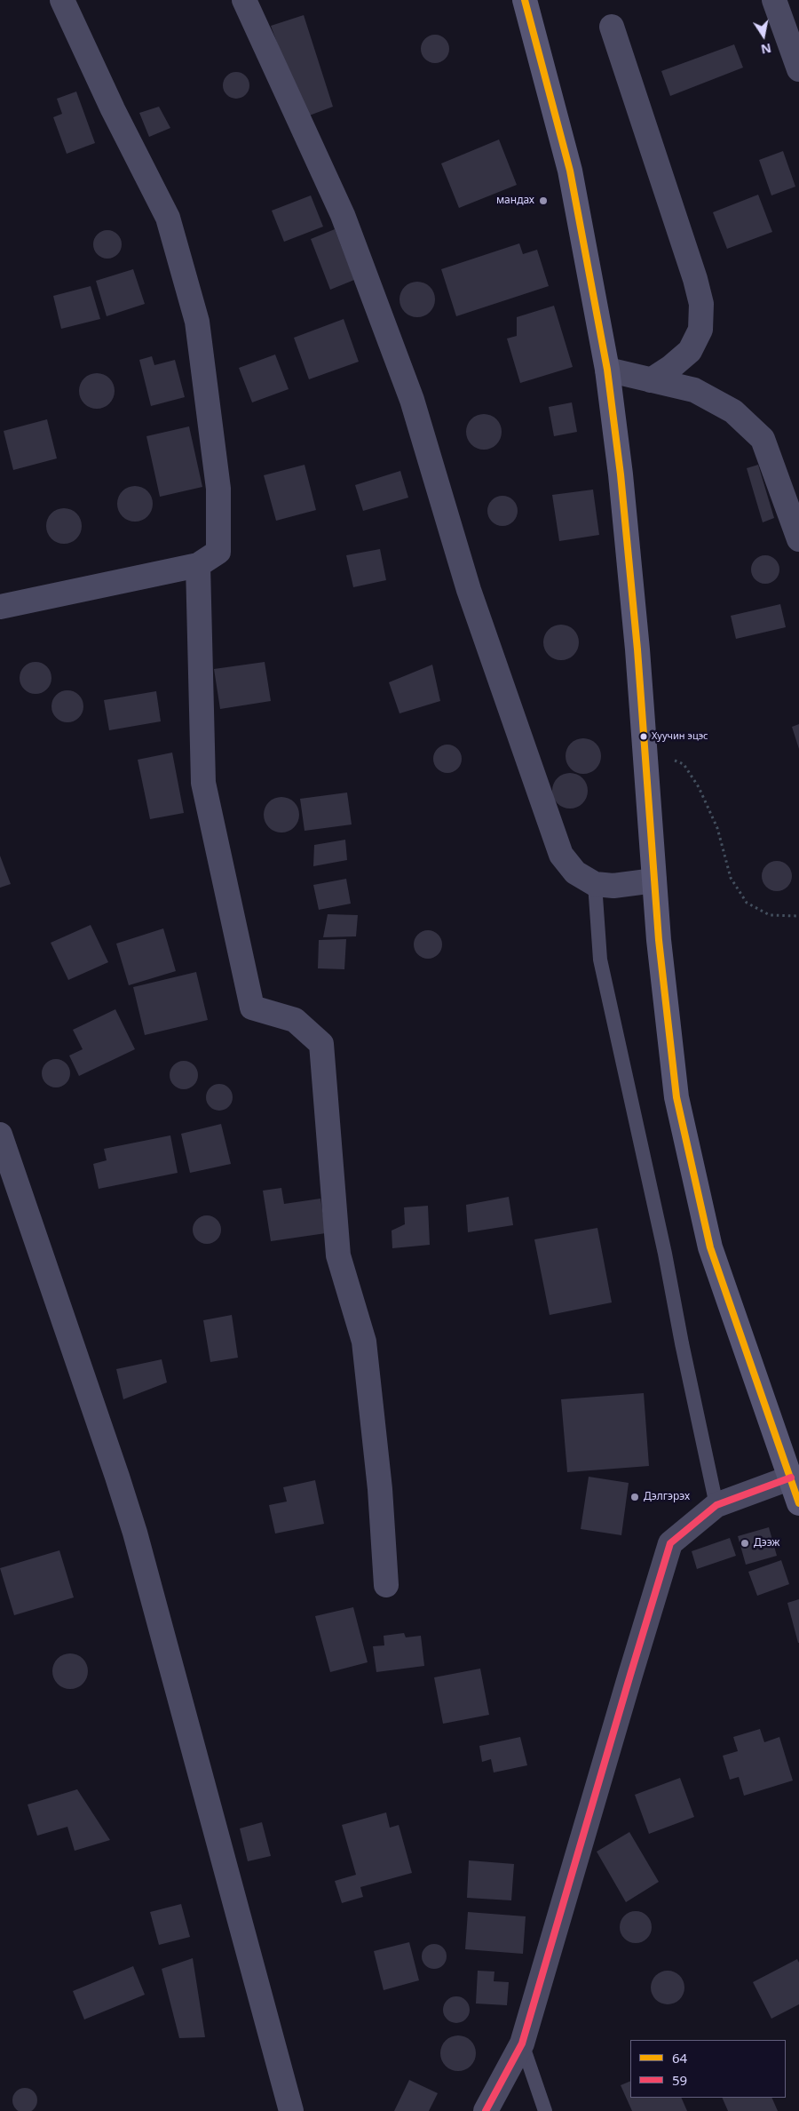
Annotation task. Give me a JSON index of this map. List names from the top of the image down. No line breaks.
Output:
{"places":["мандах","Хуучин эцэс","Дэлгэрэх","Дээж"],"lines":["transit line 64","transit line 59"],"legend":["64","59"],"north":"bottom"}
